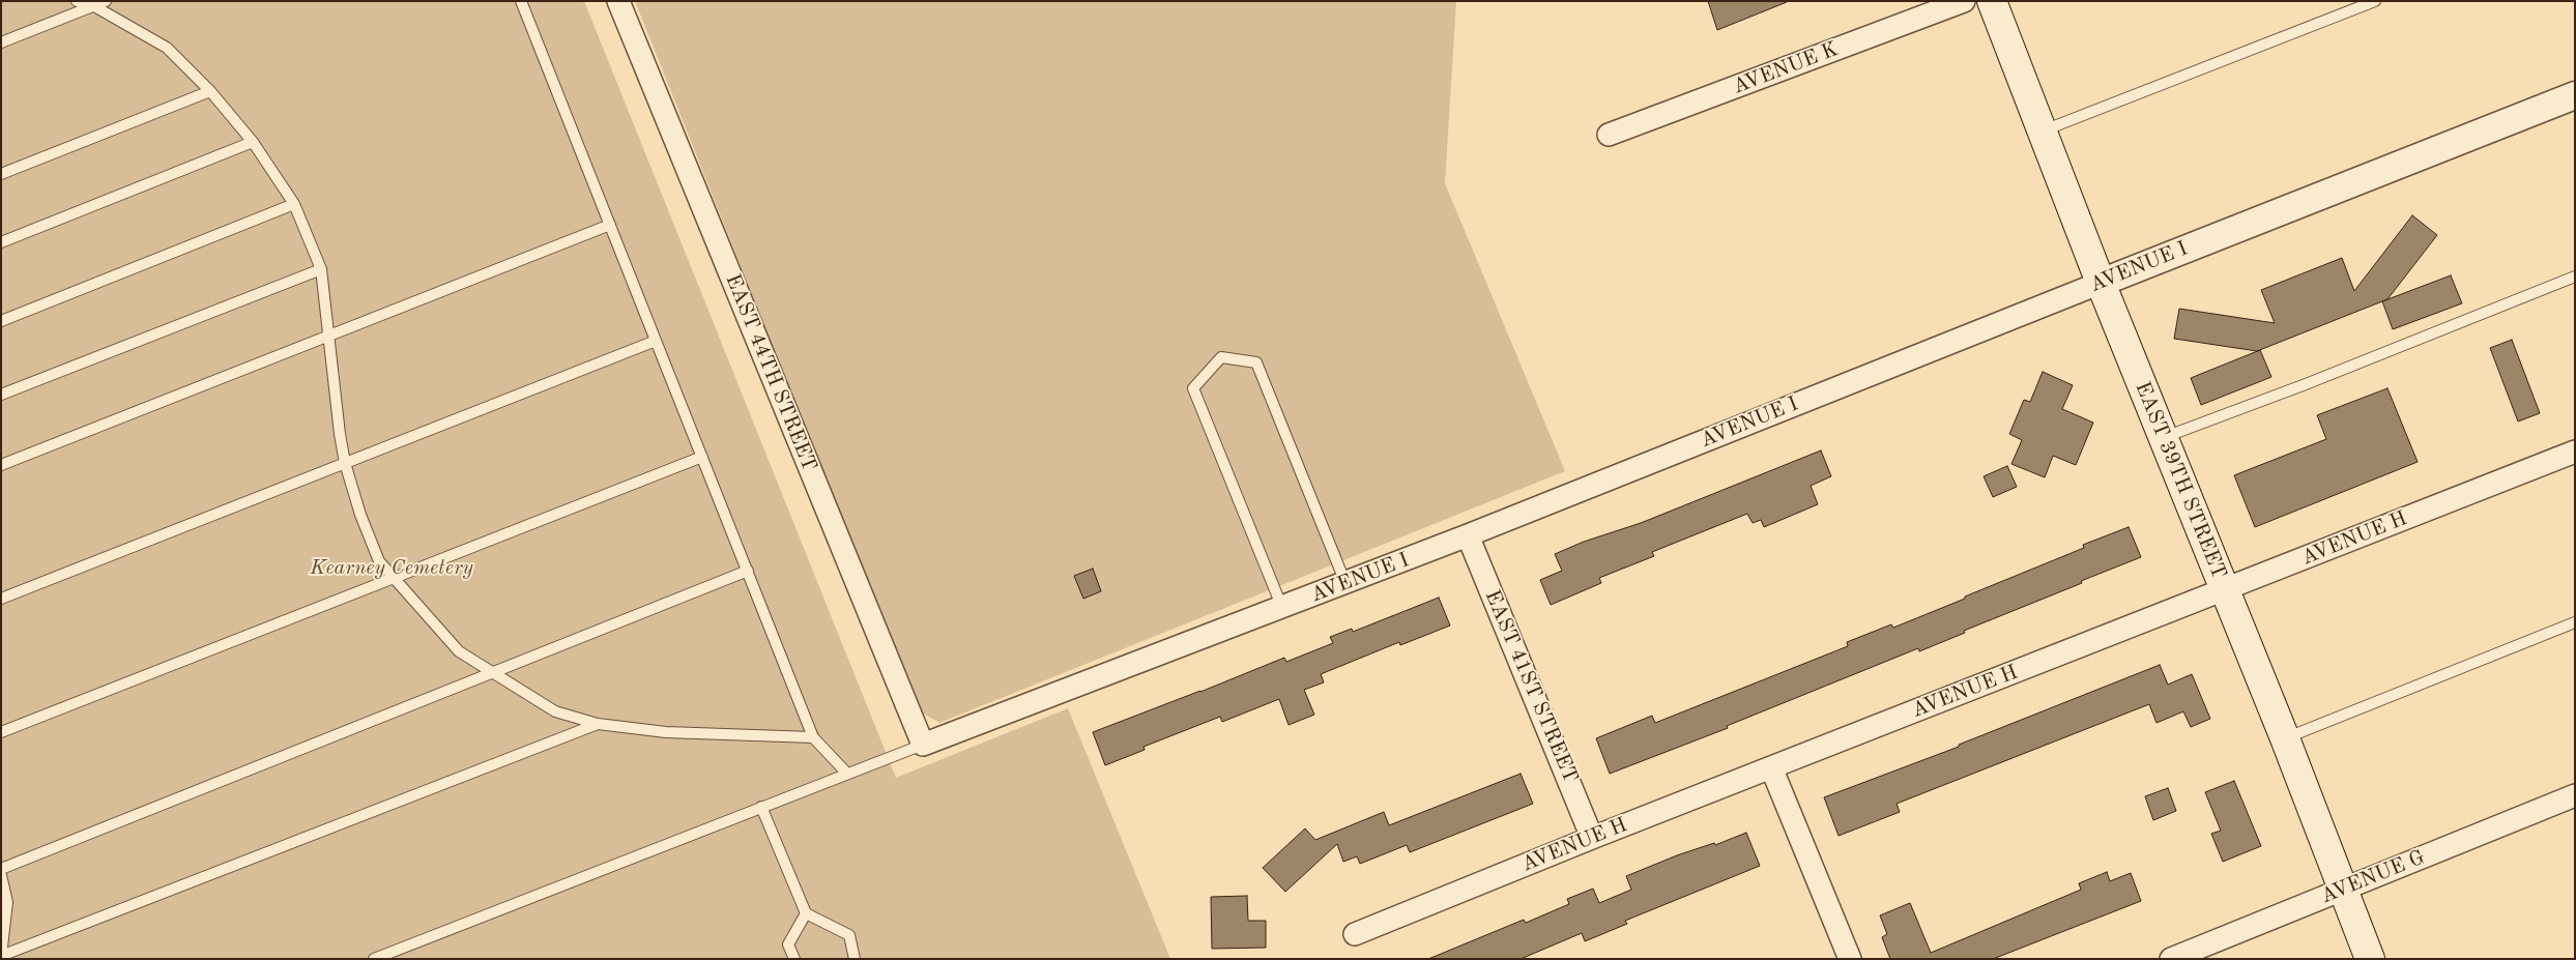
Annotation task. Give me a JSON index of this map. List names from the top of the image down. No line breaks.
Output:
{"streets":{"main road":["EAST 39TH STREET"],"street":["AVENUE K","AVENUE I","EAST 44TH STREET","AVENUE H","EAST 41ST STREET","AVENUE G"]},"crossings":[["AVENUE I","EAST 44TH STREET"],["AVENUE I","EAST 39TH STREET"],["AVENUE I","EAST 41ST STREET"],["EAST 39TH STREET","AVENUE H"],["EAST 39TH STREET","AVENUE G"],["AVENUE H","EAST 41ST STREET"]],"parks":["Kearney Cemetery"]}
